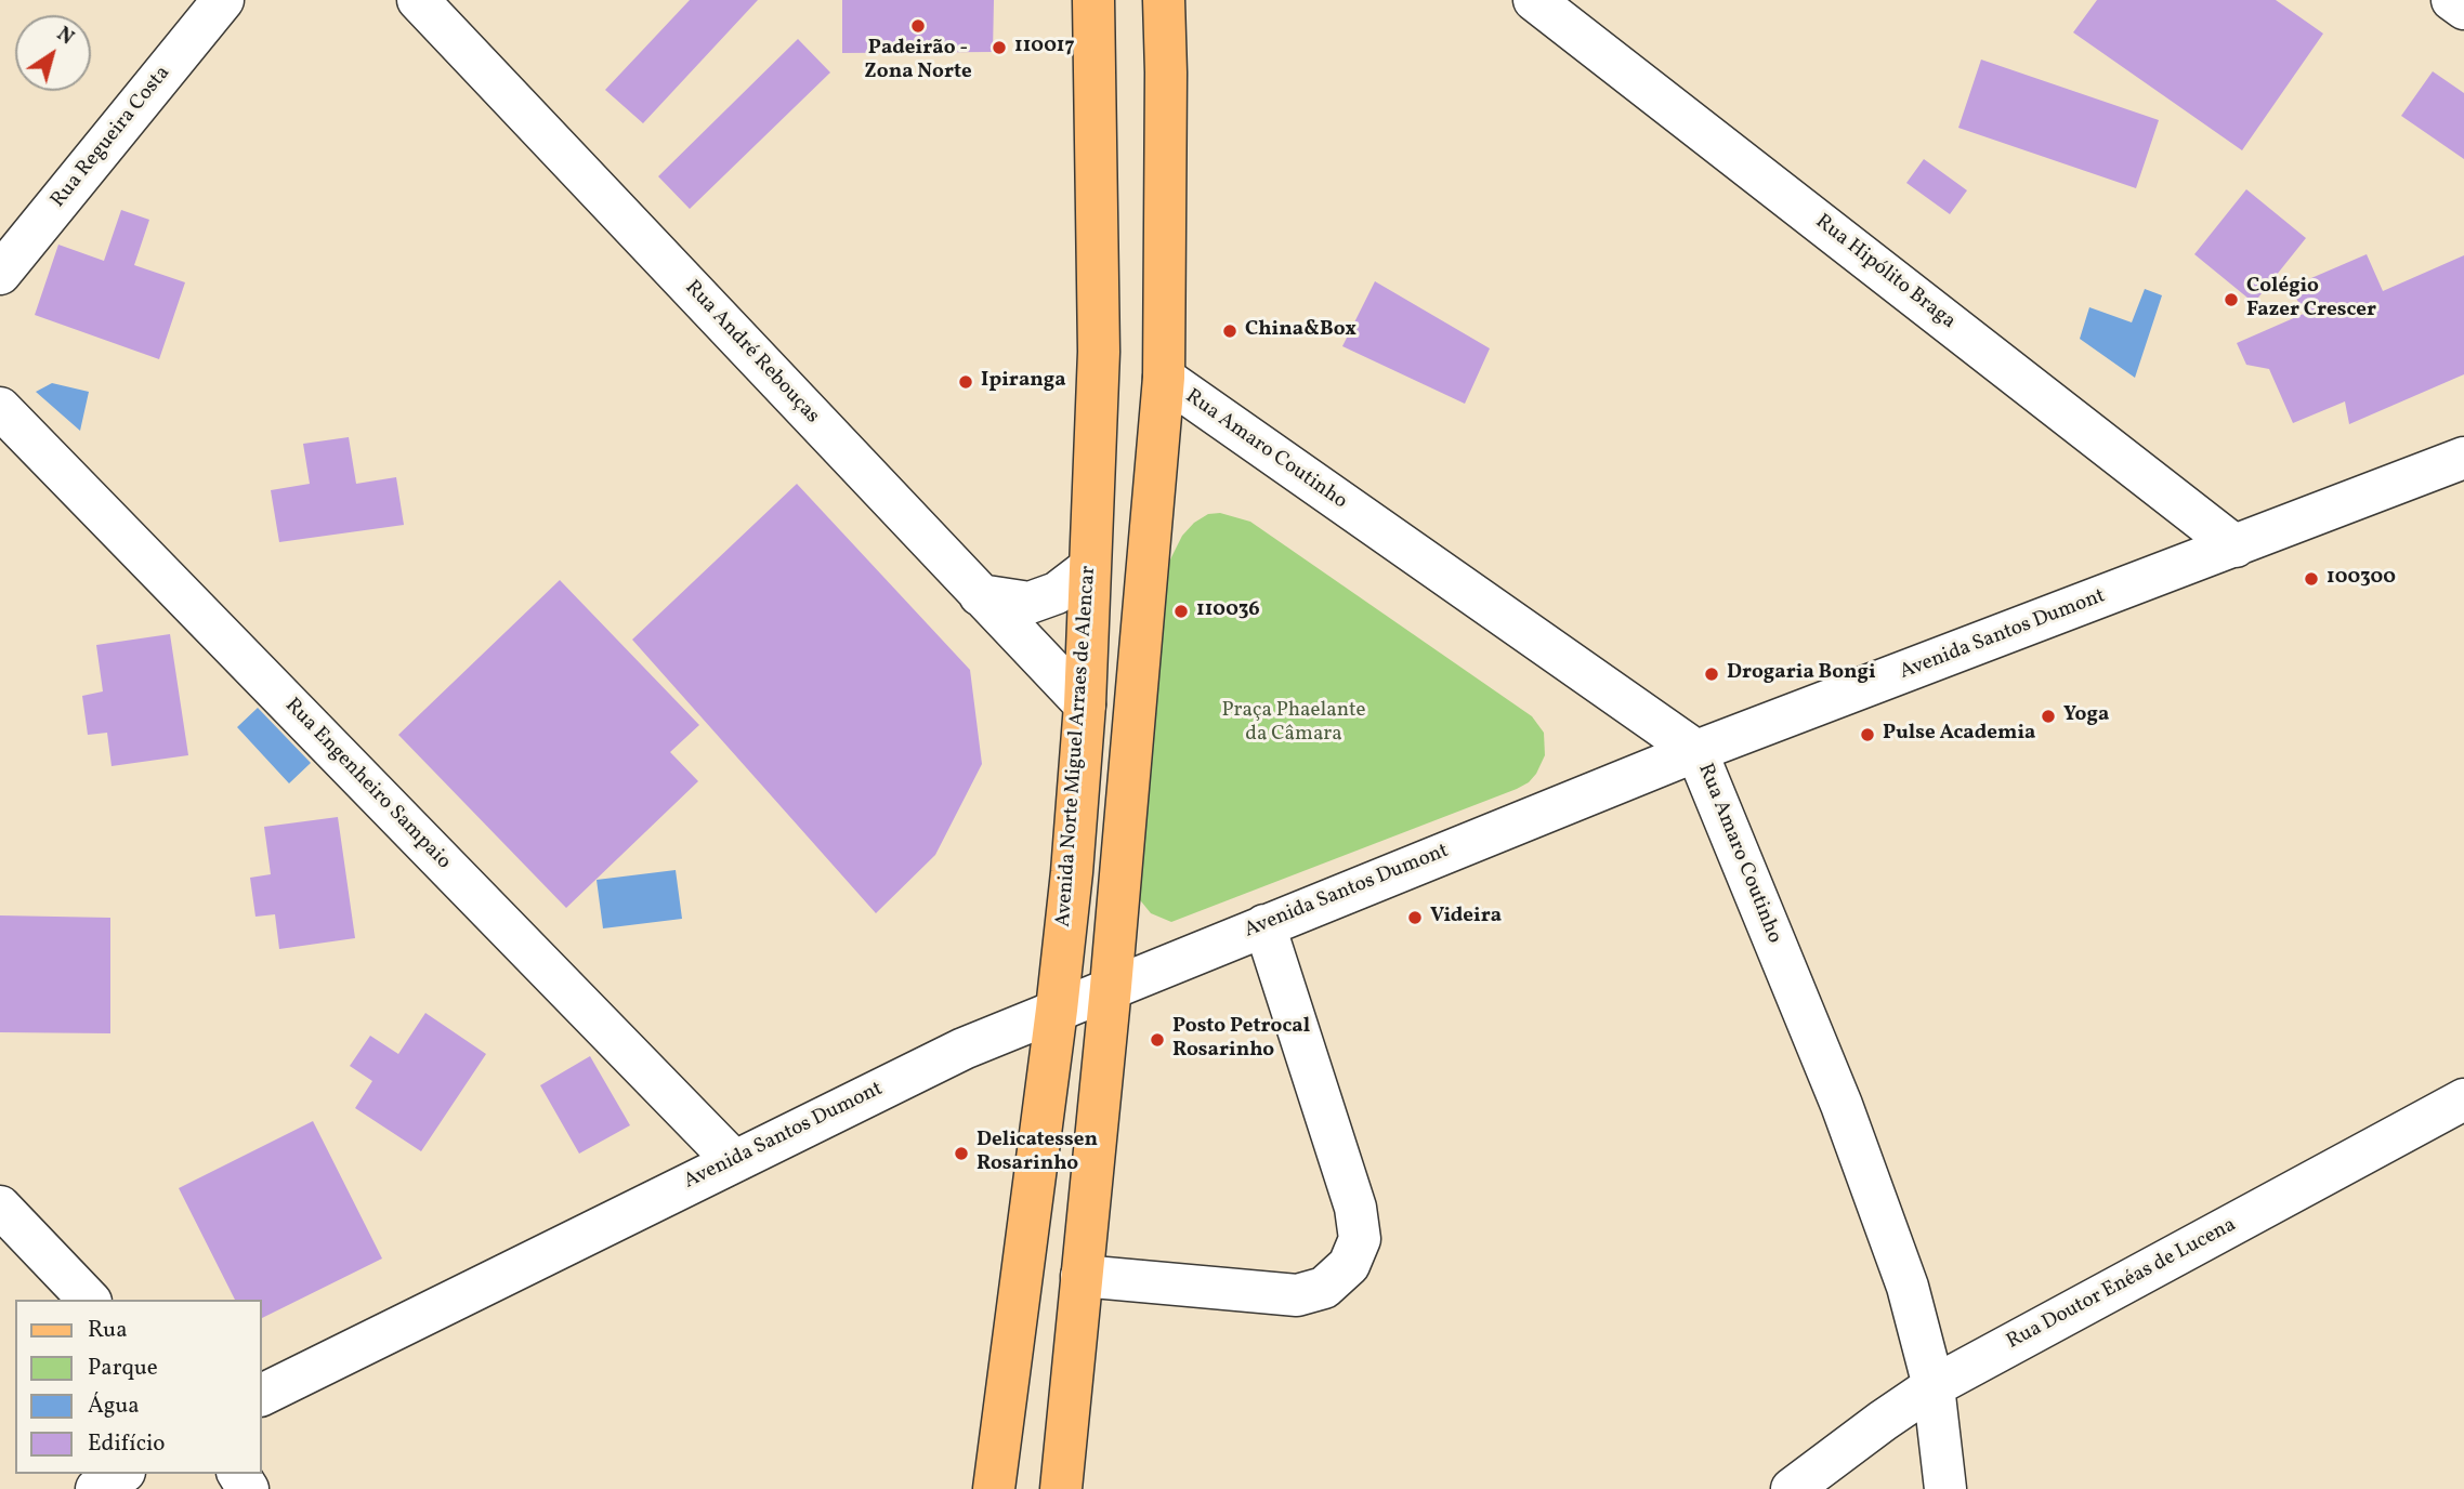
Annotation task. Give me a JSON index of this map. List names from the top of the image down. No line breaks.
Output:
{"streets":{"main road":["Avenida Norte Miguel Arraes de Alencar"],"street":["Rua Regueira Costa","Rua Hipólito Braga","Rua André Rebouças","Rua Amaro Coutinho","Avenida Santos Dumont","Rua Engenheiro Sampaio","Rua Doutor Enéas de Lucena"]},"crossings":[["Rua Hipólito Braga","Avenida Santos Dumont"],["Rua André Rebouças","Avenida Norte Miguel Arraes de Alencar"],["Rua Amaro Coutinho","Avenida Santos Dumont"],["Rua Amaro Coutinho","Rua Doutor Enéas de Lucena"],["Avenida Santos Dumont","Avenida Norte Miguel Arraes de Alencar"],["Avenida Santos Dumont","Rua Engenheiro Sampaio"]],"parks":["Praça Phaelante da Câmara"],"places":["Padeirão - Zona Norte","110017","Colégio Fazer Crescer","China&Box","Ipiranga","100300","110036","Drogaria Bongi","Yoga","Pulse Academia","Videira","Posto Petrocal Rosarinho","Delicatessen Rosarinho"],"legend":["Rua","Parque","Água","Edifício"],"north":"top right"}
